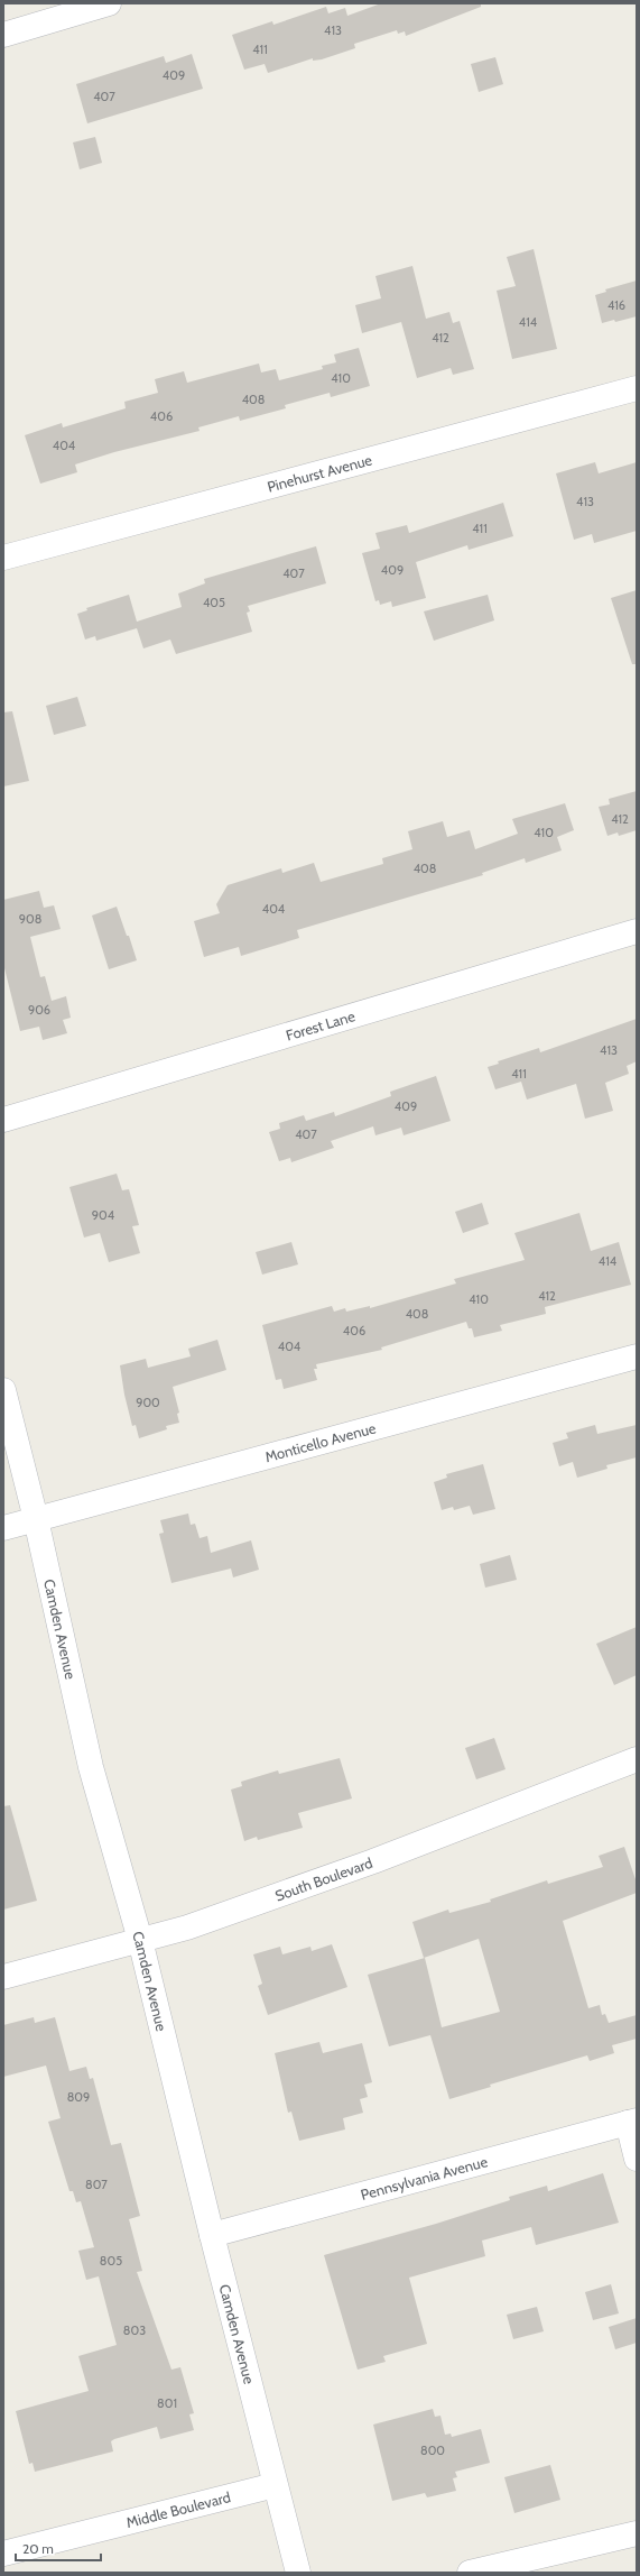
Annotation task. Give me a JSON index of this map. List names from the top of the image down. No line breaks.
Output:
{"streets":{"street":["Pinehurst Avenue","Forest Lane","Monticello Avenue","Camden Avenue","South Boulevard","Pennsylvania Avenue","Middle Boulevard"]},"crossings":[["Monticello Avenue","Camden Avenue"],["Camden Avenue","South Boulevard"],["Camden Avenue","Pennsylvania Avenue"],["Camden Avenue","Middle Boulevard"]],"house_numbers":["413","411","409","407","416","414","412","410","408","406","404","413","411","409","407","405","412","410","408","404","908","906","413","411","409","407","904","414","412","410","408","406","404","900","809","807","805","803","801","800"],"scale_bar":"20 m"}
